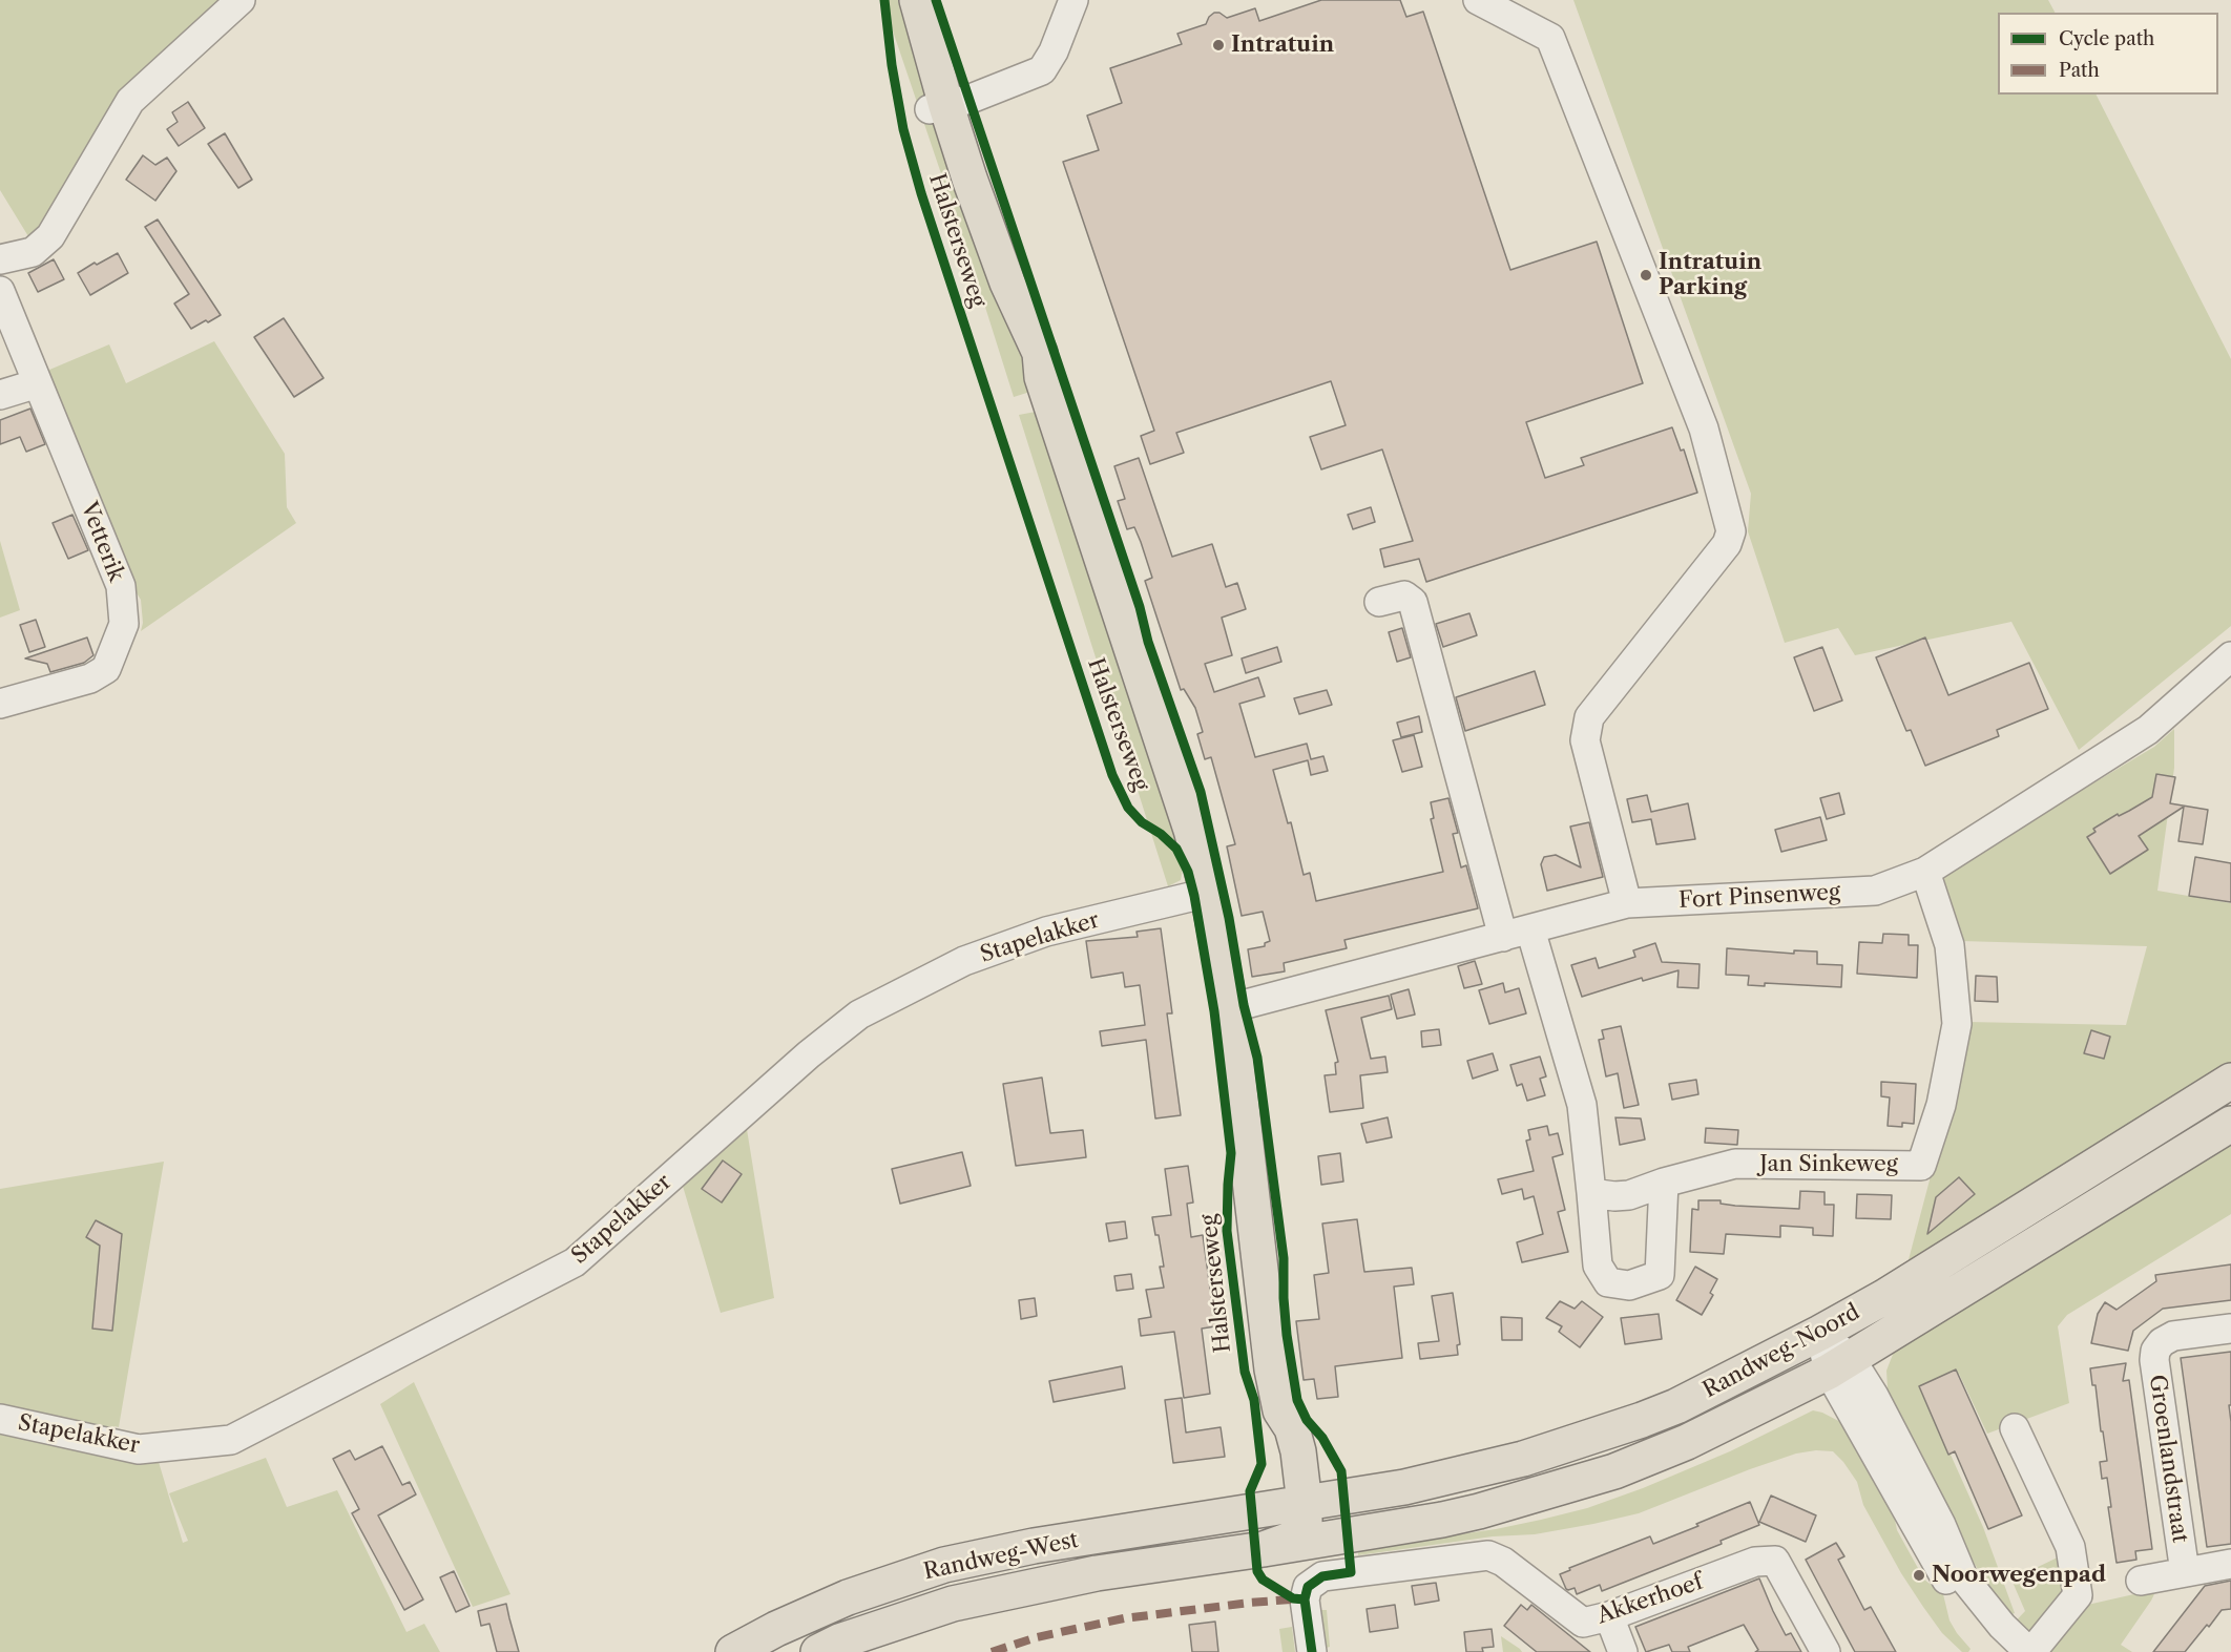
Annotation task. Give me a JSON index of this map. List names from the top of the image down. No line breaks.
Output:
{"streets":{"main road":["Halsterseweg","Randweg-Noord","Randweg-West"],"street":["Vetterik","Fort Pinsenweg","Stapelakker","Jan Sinkeweg","Groenlandstraat","Akkerhoef"]},"crossings":[["Halsterseweg","Fort Pinsenweg"],["Halsterseweg","Stapelakker"],["Halsterseweg","Randweg-Noord"],["Halsterseweg","Randweg-West"],["Fort Pinsenweg","Jan Sinkeweg"],["Randweg-Noord","Randweg-West"]],"places":["Intratuin","Intratuin Parking","Noorwegenpad"],"legend":["Cycle path","Path"]}
